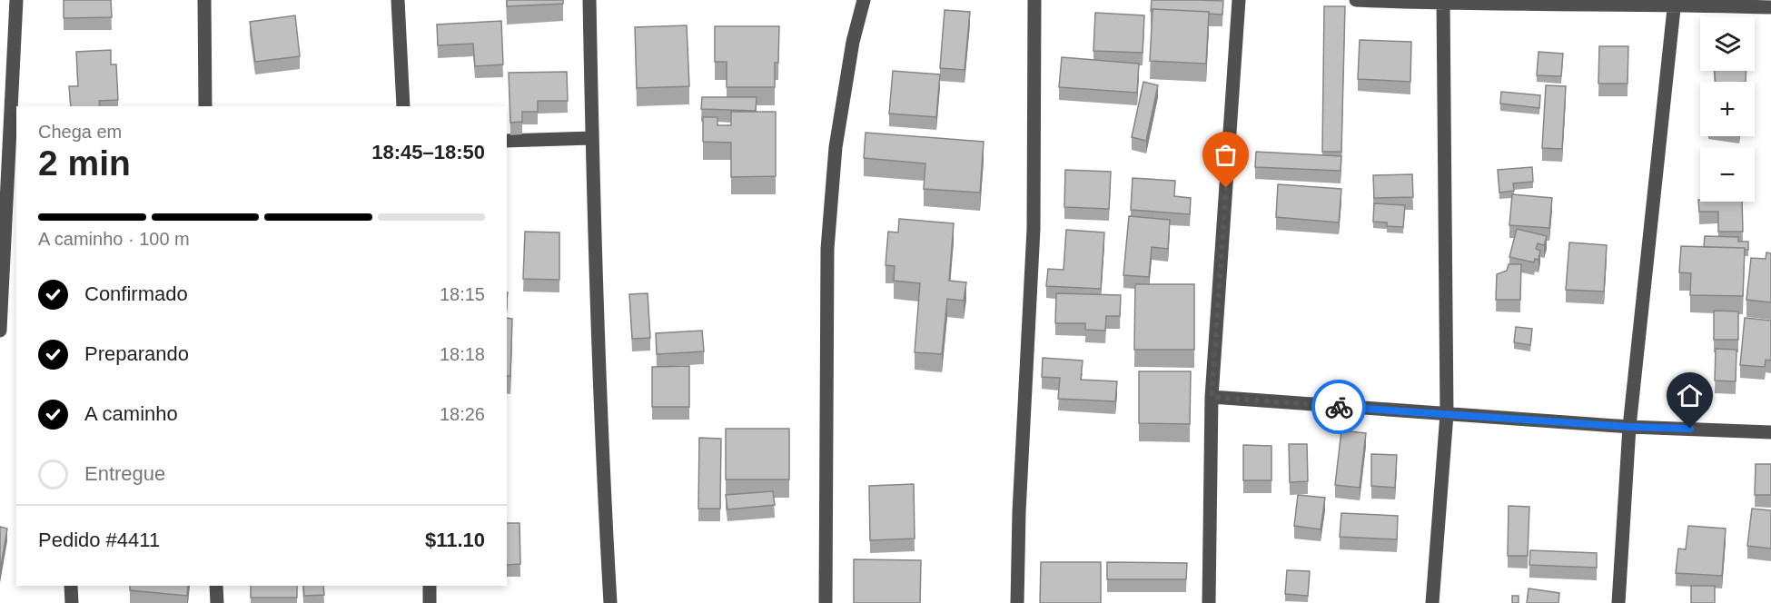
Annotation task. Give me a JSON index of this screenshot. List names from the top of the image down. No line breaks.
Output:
{"page":{"map_buttons":["+","−"],"heading":["2 min","Chega em","18:45–18:50"],"panel":["Pedido #4411","$11.10"],"bar":"A caminho · 100 m","list":[["Confirmado","18:15"],["Preparando","18:18"],["A caminho","18:26"],"Entregue"]}}
